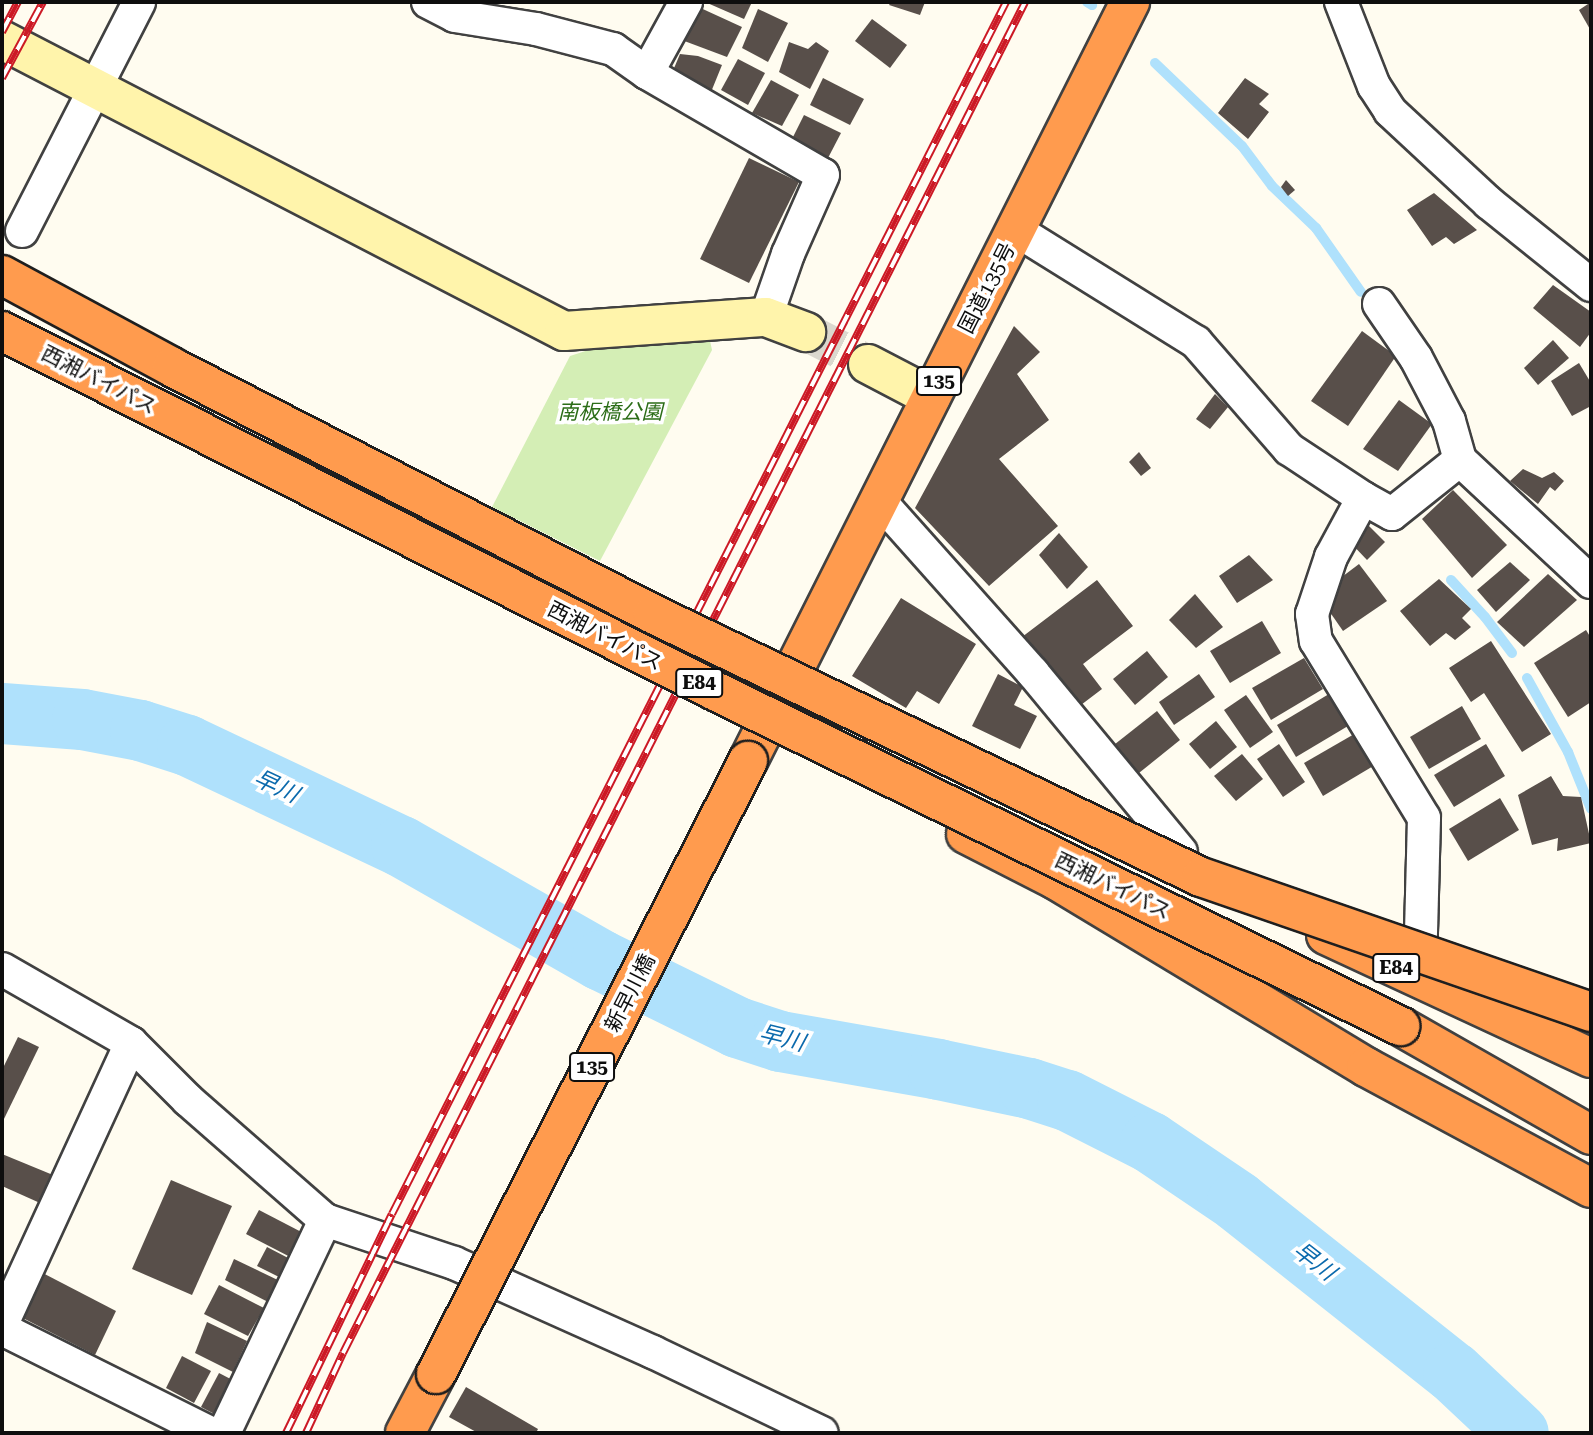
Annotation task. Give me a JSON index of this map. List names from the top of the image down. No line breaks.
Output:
{"streets":{"highway":["国道135号","西湘バイパス","135","E84","新早川橋"]},"crossings":[["国道135号","新早川橋"],["西湘バイパス","E84"]],"water":["早川"],"parks":["南板橋公園"]}
